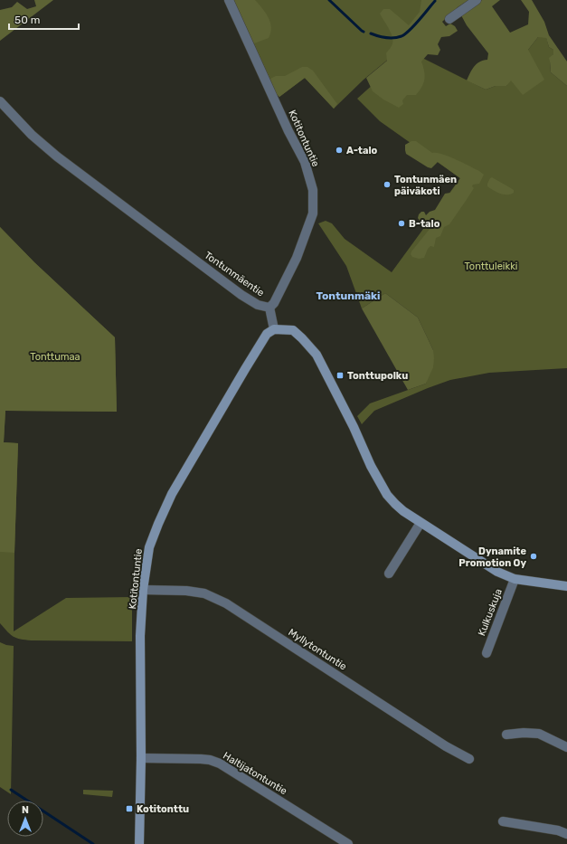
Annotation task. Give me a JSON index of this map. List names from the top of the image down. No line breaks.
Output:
{"streets":{"street":["Kotitontuntie","Tontunmäentie","Kulkuskuja","Myllytontuntie","Haltijatontuntie"]},"crossings":[["Kotitontuntie","Tontunmäentie"],["Kotitontuntie","Myllytontuntie"],["Kotitontuntie","Haltijatontuntie"]],"districts":["Tontunmäki"],"parks":["Tonttuleikki","Tonttumaa"],"places":{"other":["A-talo","Tontunmäen päiväkoti","B-talo","Dynamite Promotion Oy"],"transit":["Tonttupolku","Kotitonttu"]},"scale_bar":"50 m","north":"top"}
